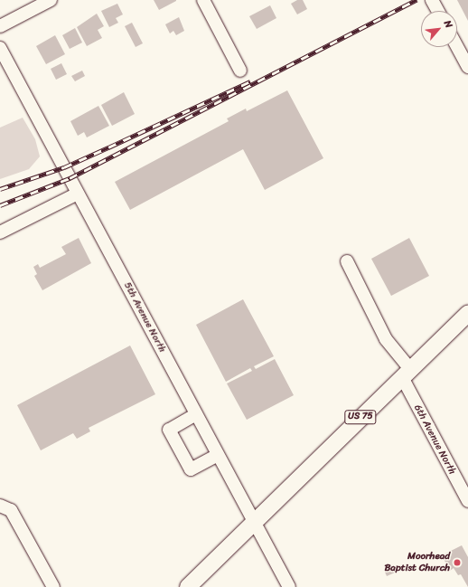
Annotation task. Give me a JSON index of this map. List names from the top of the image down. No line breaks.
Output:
{"streets":{"main road":["US 75"],"street":["5th Avenue North","6th Avenue North"]},"crossings":[["5th Avenue North","US 75"],["US 75","6th Avenue North"]],"places":["Moorhead Baptist Church"],"north":"top right"}
